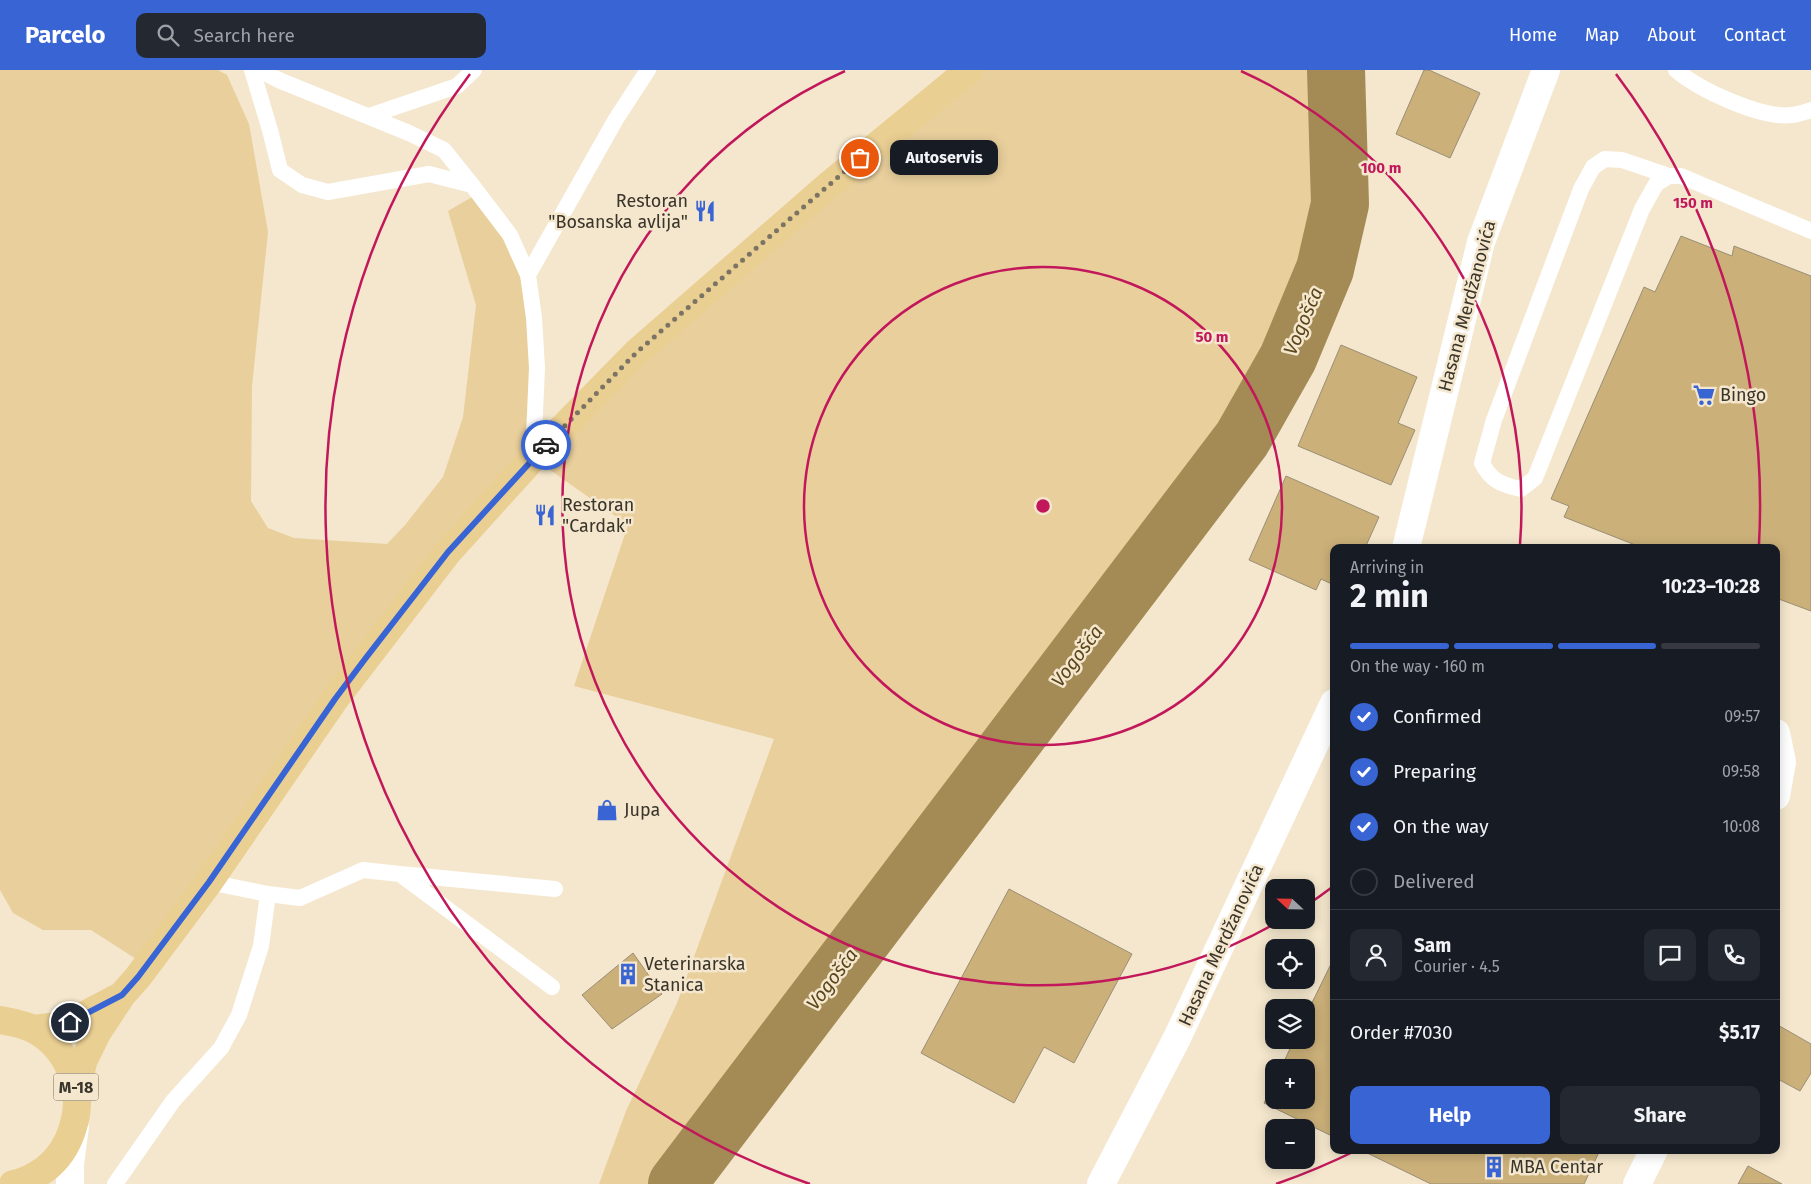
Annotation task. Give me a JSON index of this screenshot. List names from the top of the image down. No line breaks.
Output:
{"streets":{"main road":["M-18"],"street":["Hasana Merdžanovića"]},"water":["Vogošća"],"places":{"other":["Autoservis"],"restaurant":["Restoran \"Bosanska avlija\"","Restoran \"Cardak\""],"supermarket":["Bingo"],"shop":["Jupa"],"building":["Veterinarska Stanica","MBA Centar"]},"north":"left","page":{"header":"Parcelo","search":"Search here","nav":["Home","Map","About","Contact"],"bubble":"Autoservis","heading":["2 min","Arriving in","10:23–10:28"],"panel":["Sam","Courier · 4.5","Order #7030","$5.17"],"bar":"On the way · 160 m","list":[["Confirmed","09:57"],["Preparing","09:58"],["On the way","10:08"],"Delivered"],"map_buttons":["+","−"],"buttons":["Help","Share"]},"rings":["100 m","150 m","50 m"]}
